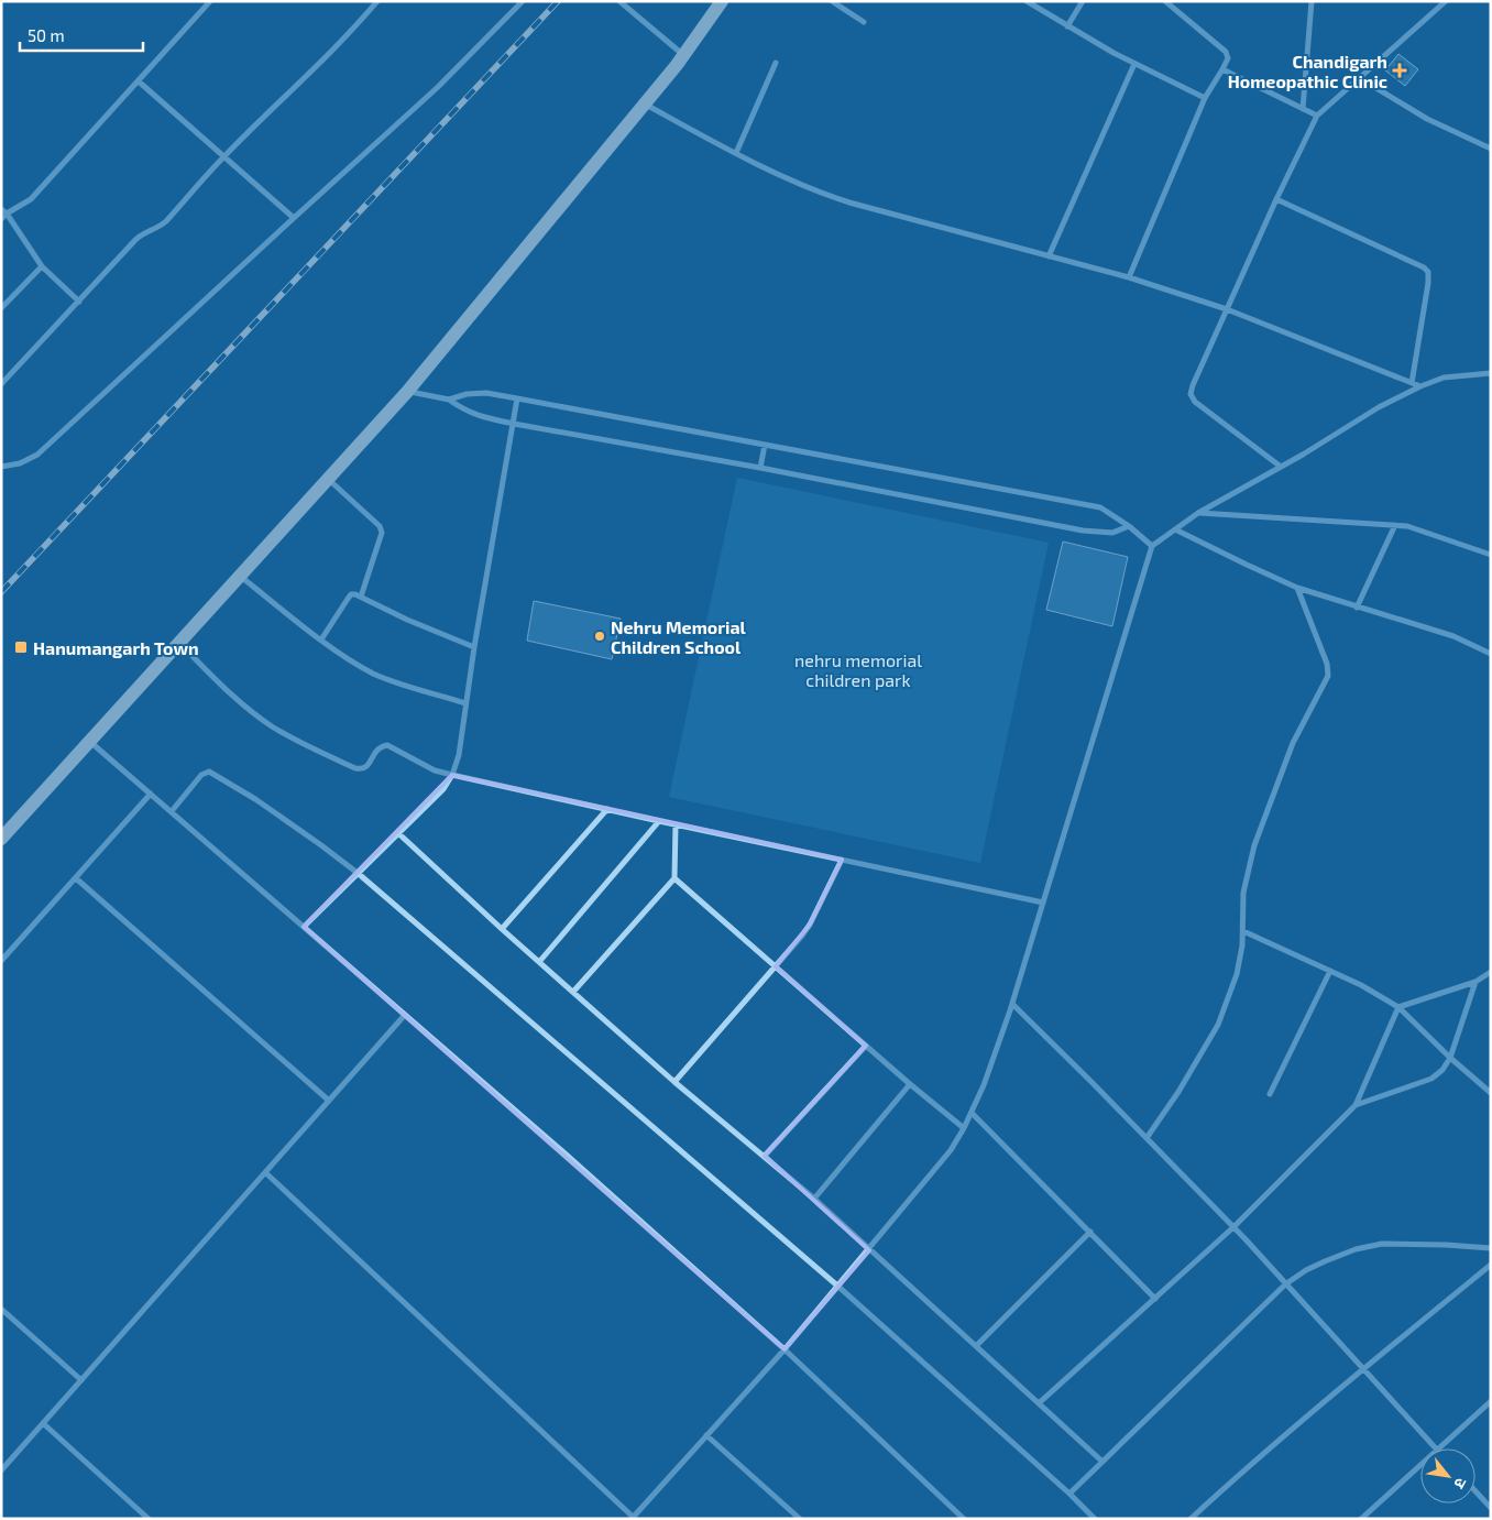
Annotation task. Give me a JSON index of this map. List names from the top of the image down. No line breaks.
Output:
{"parks":["nehru memorial children park"],"places":{"health":["Chandigarh Homeopathic Clinic"],"other":["Nehru Memorial Children School"],"transit":["Hanumangarh Town"]},"scale_bar":"50 m","north":"bottom right"}
